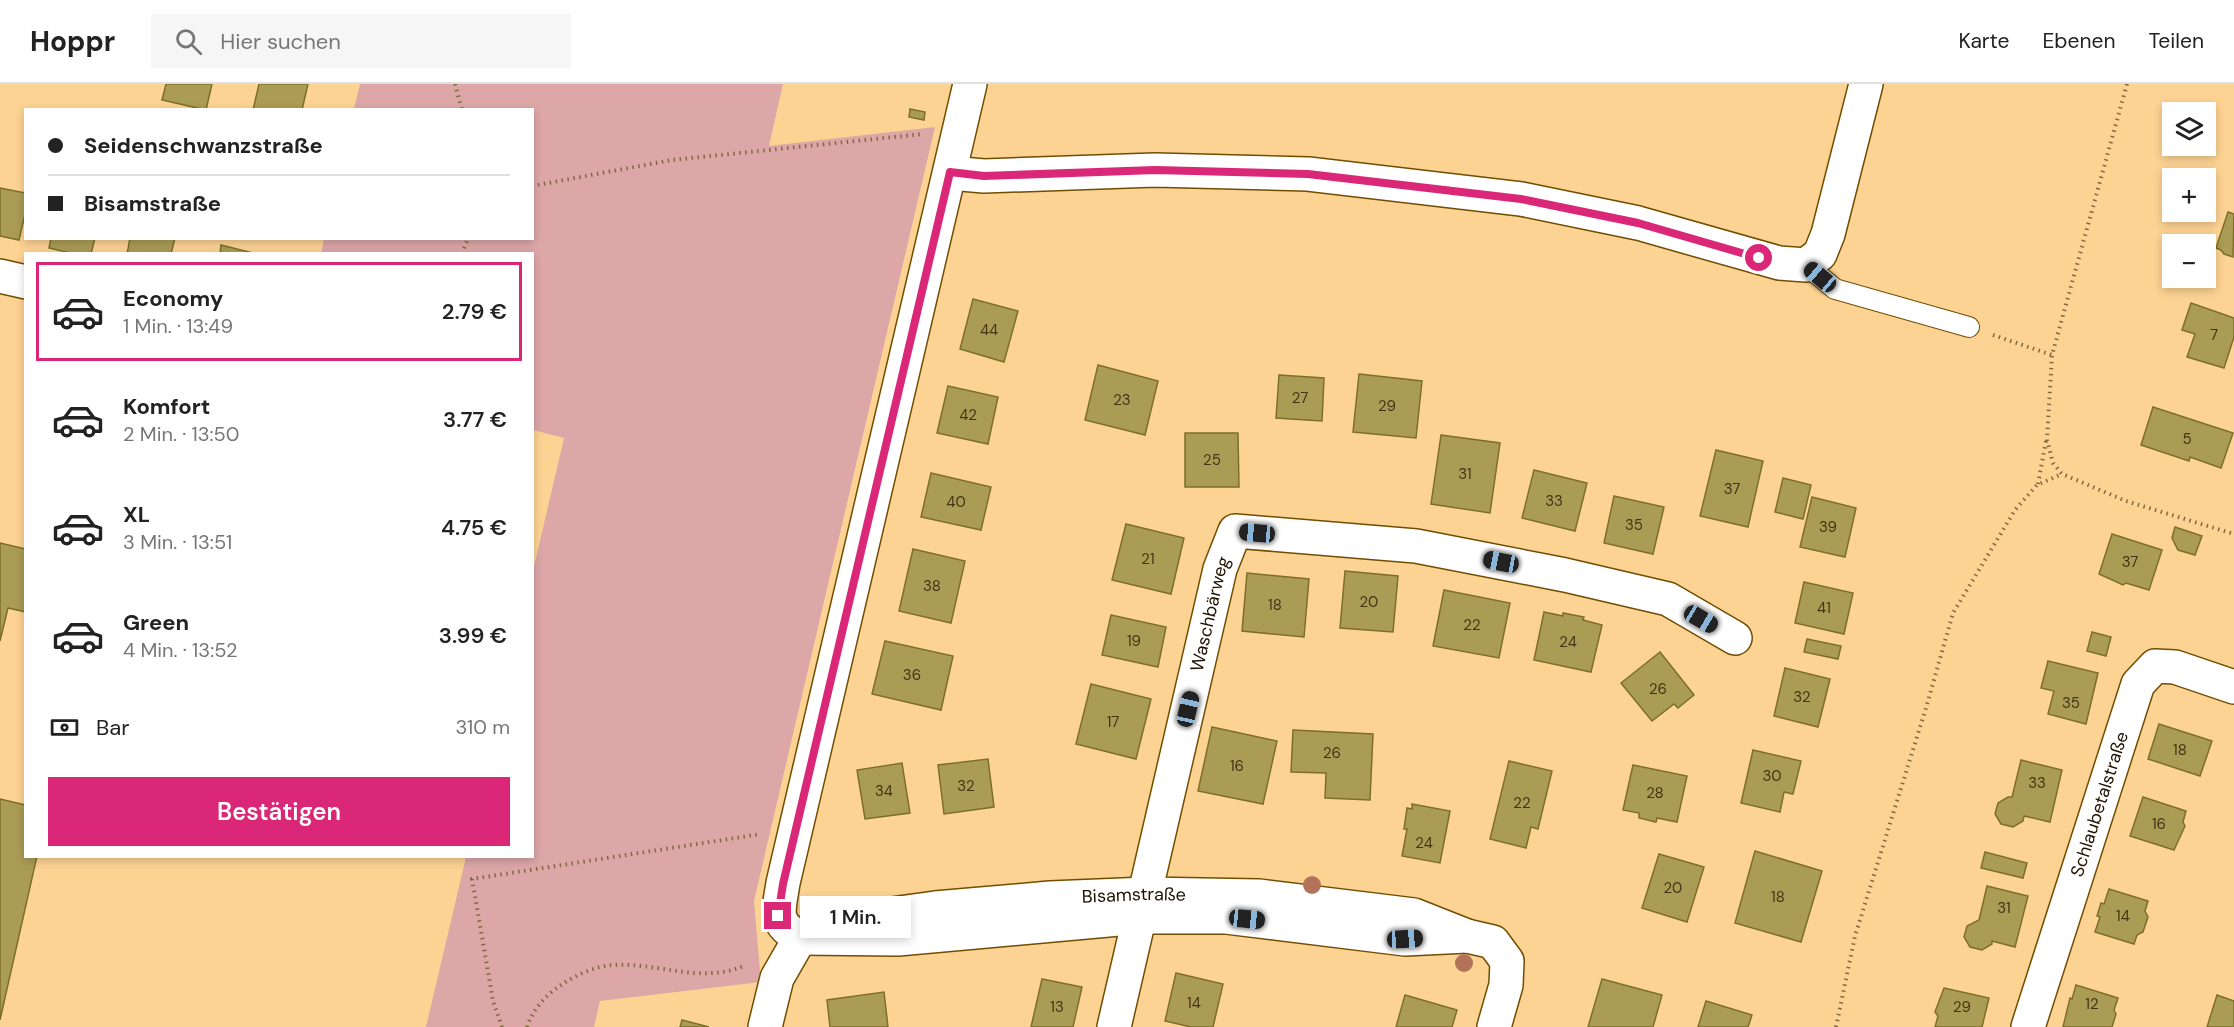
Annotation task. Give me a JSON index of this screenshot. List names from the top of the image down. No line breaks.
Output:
{"streets":{"street":["Waschbärweg","Schlaubetalstraße","Bisamstraße"]},"crossings":[["Waschbärweg","Bisamstraße"]],"house_numbers":["44","7","27","23","29","42","5","25","31","37","33","40","35","39","21","37","38","20","18","41","22","19","24","36","26","32","35","17","18","26","16","30","33","32","34","28","22","16","24","20","18","31","14","14","12","13","29"],"page":{"header":"Hoppr","search":"Hier suchen","nav":["Karte","Ebenen","Teilen"],"map_buttons":["+","−"],"banner":["Seidenschwanzstraße","Bisamstraße"],"list":[{"name":"Economy","note":"1 Min. · 13:49","value":"2.79 €"},{"name":"Komfort","note":"2 Min. · 13:50","value":"3.77 €"},{"name":"XL","note":"3 Min. · 13:51","value":"4.75 €"},{"name":"Green","note":"4 Min. · 13:52","value":"3.99 €"}],"pay":["Bar","310 m"],"buttons":"Bestätigen","bubble":"1 Min."}}
